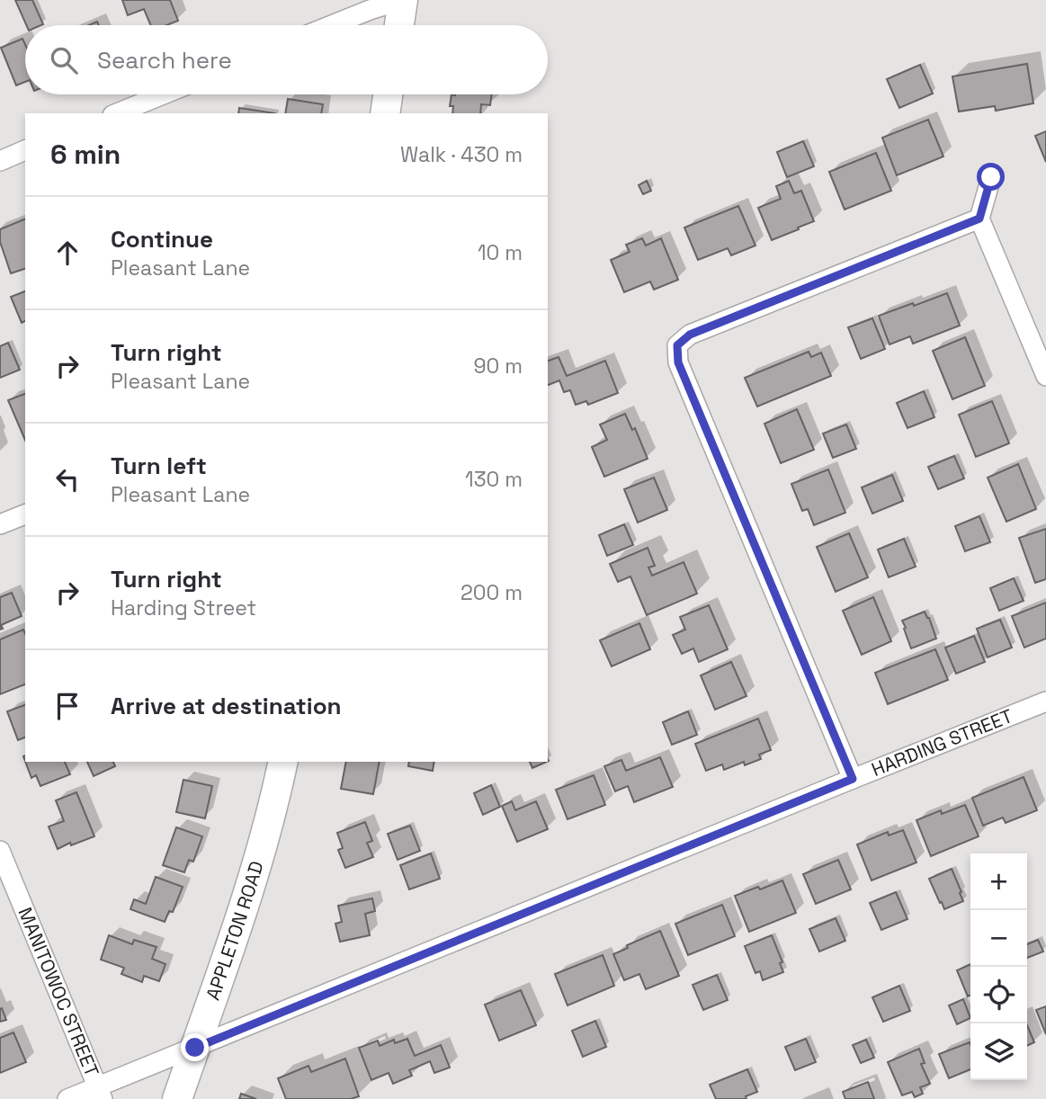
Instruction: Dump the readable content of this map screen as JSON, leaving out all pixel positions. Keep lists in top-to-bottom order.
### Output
{
  "streets": {
    "main road": ["APPLETON ROAD"],
    "street": ["HARDING STREET", "MANITOWOC STREET"]
  },
  "crossings": [
    ["HARDING STREET", "APPLETON ROAD"],
    ["HARDING STREET", "MANITOWOC STREET"]
  ],
  "page": {
    "search": "Search here",
    "heading": ["6 min", "Walk · 430 m"],
    "list": [
      ["Continue", "Pleasant Lane", "10 m"],
      ["Turn right", "Pleasant Lane", "90 m"],
      ["Turn left", "Pleasant Lane", "130 m"],
      ["Turn right", "Harding Street", "200 m"],
      "Arrive at destination"
    ],
    "map_buttons": ["+", "−"]
  }
}
